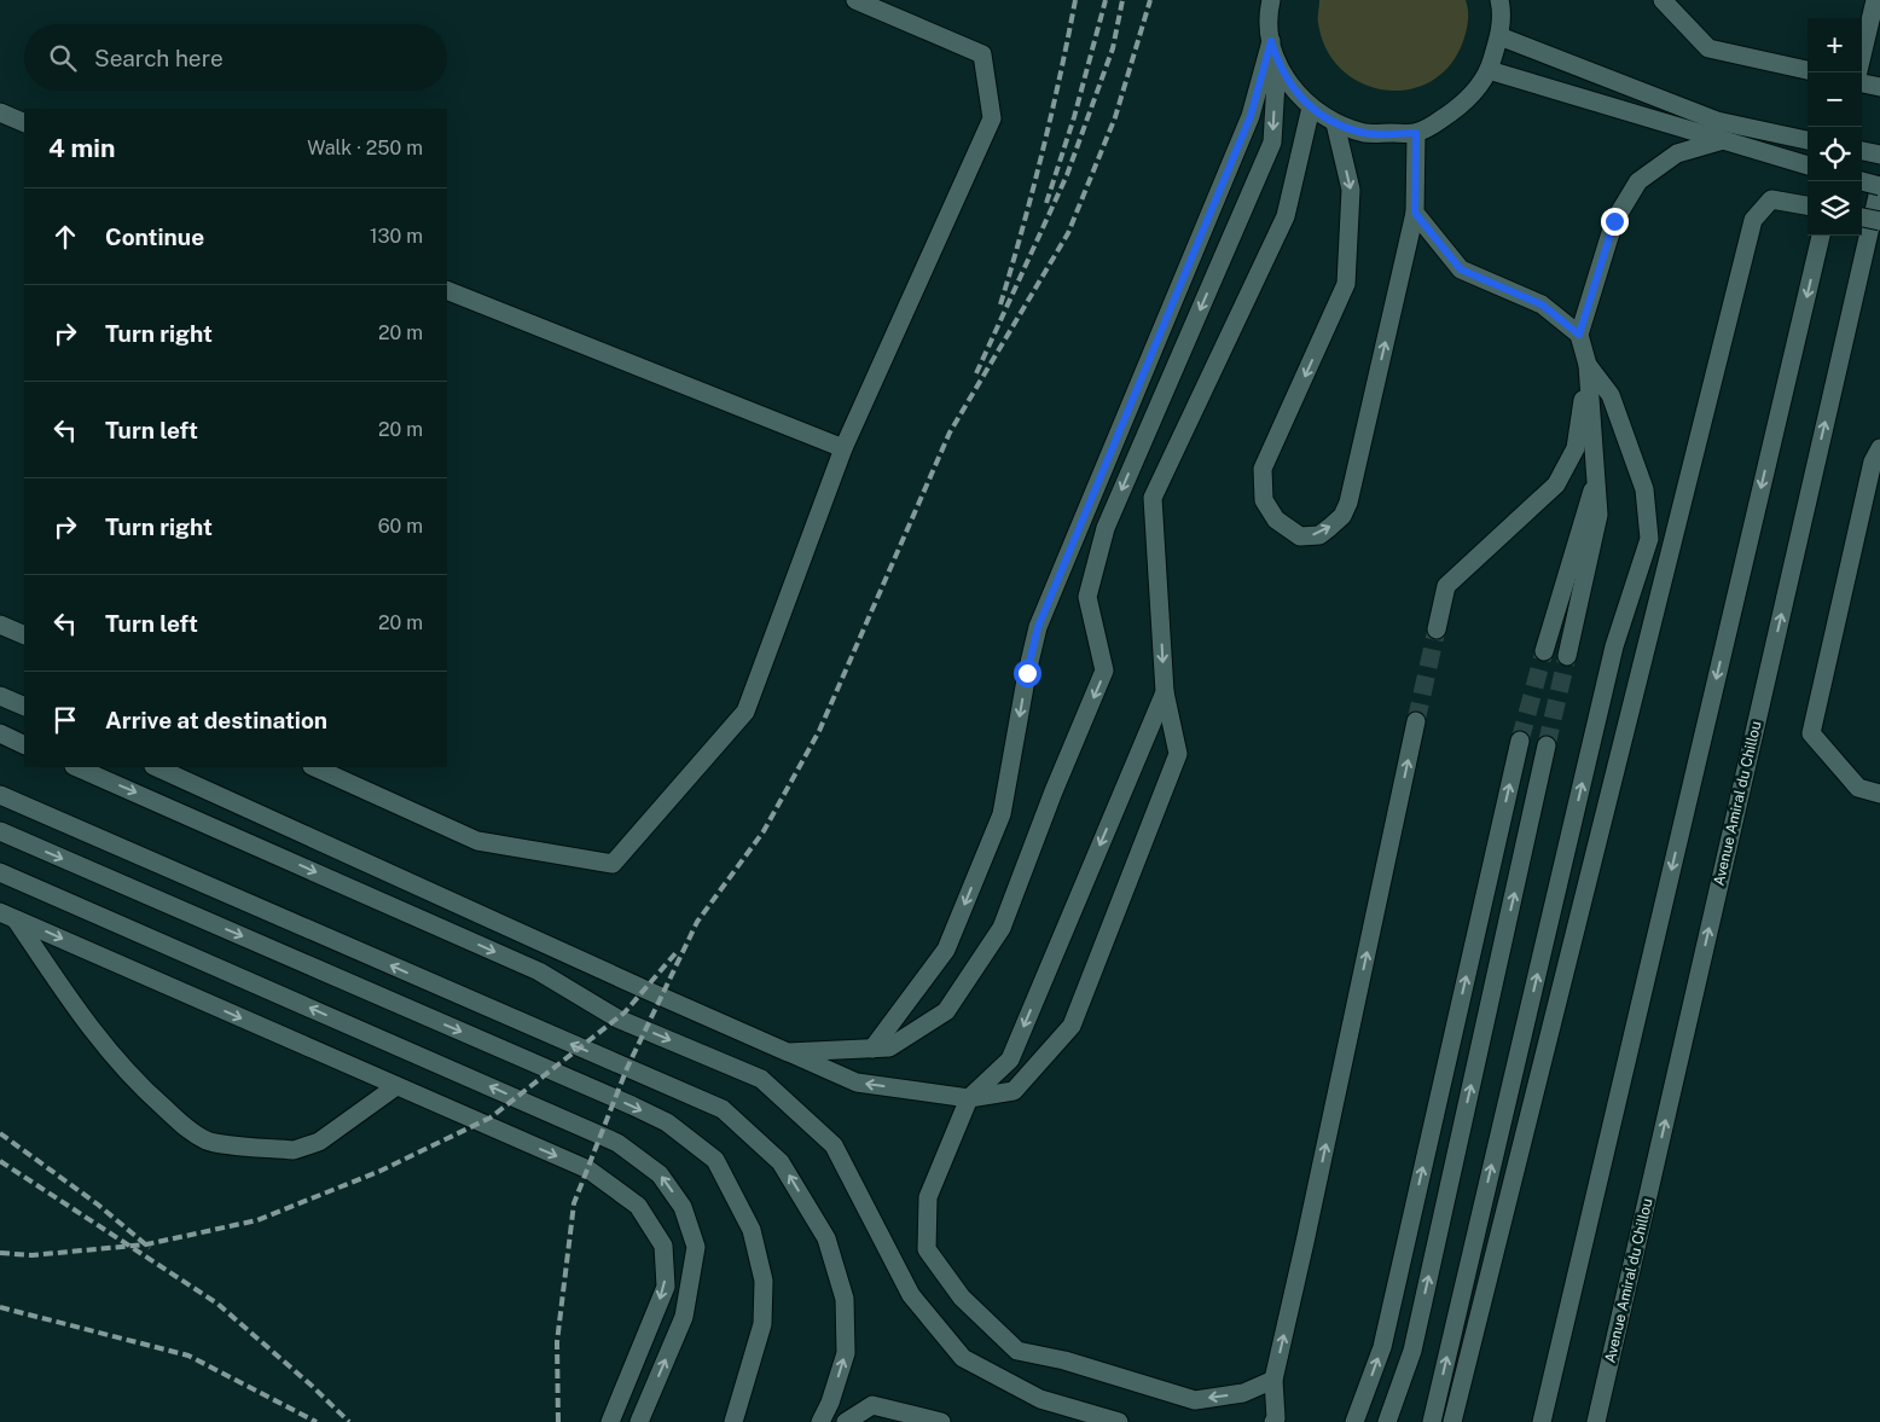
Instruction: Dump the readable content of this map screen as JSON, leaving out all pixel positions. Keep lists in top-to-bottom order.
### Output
{
  "streets": {
    "street": ["Avenue Amiral du Chillou"]
  },
  "page": {
    "map_buttons": ["+", "−"],
    "search": "Search here",
    "heading": ["4 min", "Walk · 250 m"],
    "list": [
      ["Continue", "130 m"],
      ["Turn right", "20 m"],
      ["Turn left", "20 m"],
      ["Turn right", "60 m"],
      ["Turn left", "20 m"],
      "Arrive at destination"
    ]
  }
}
